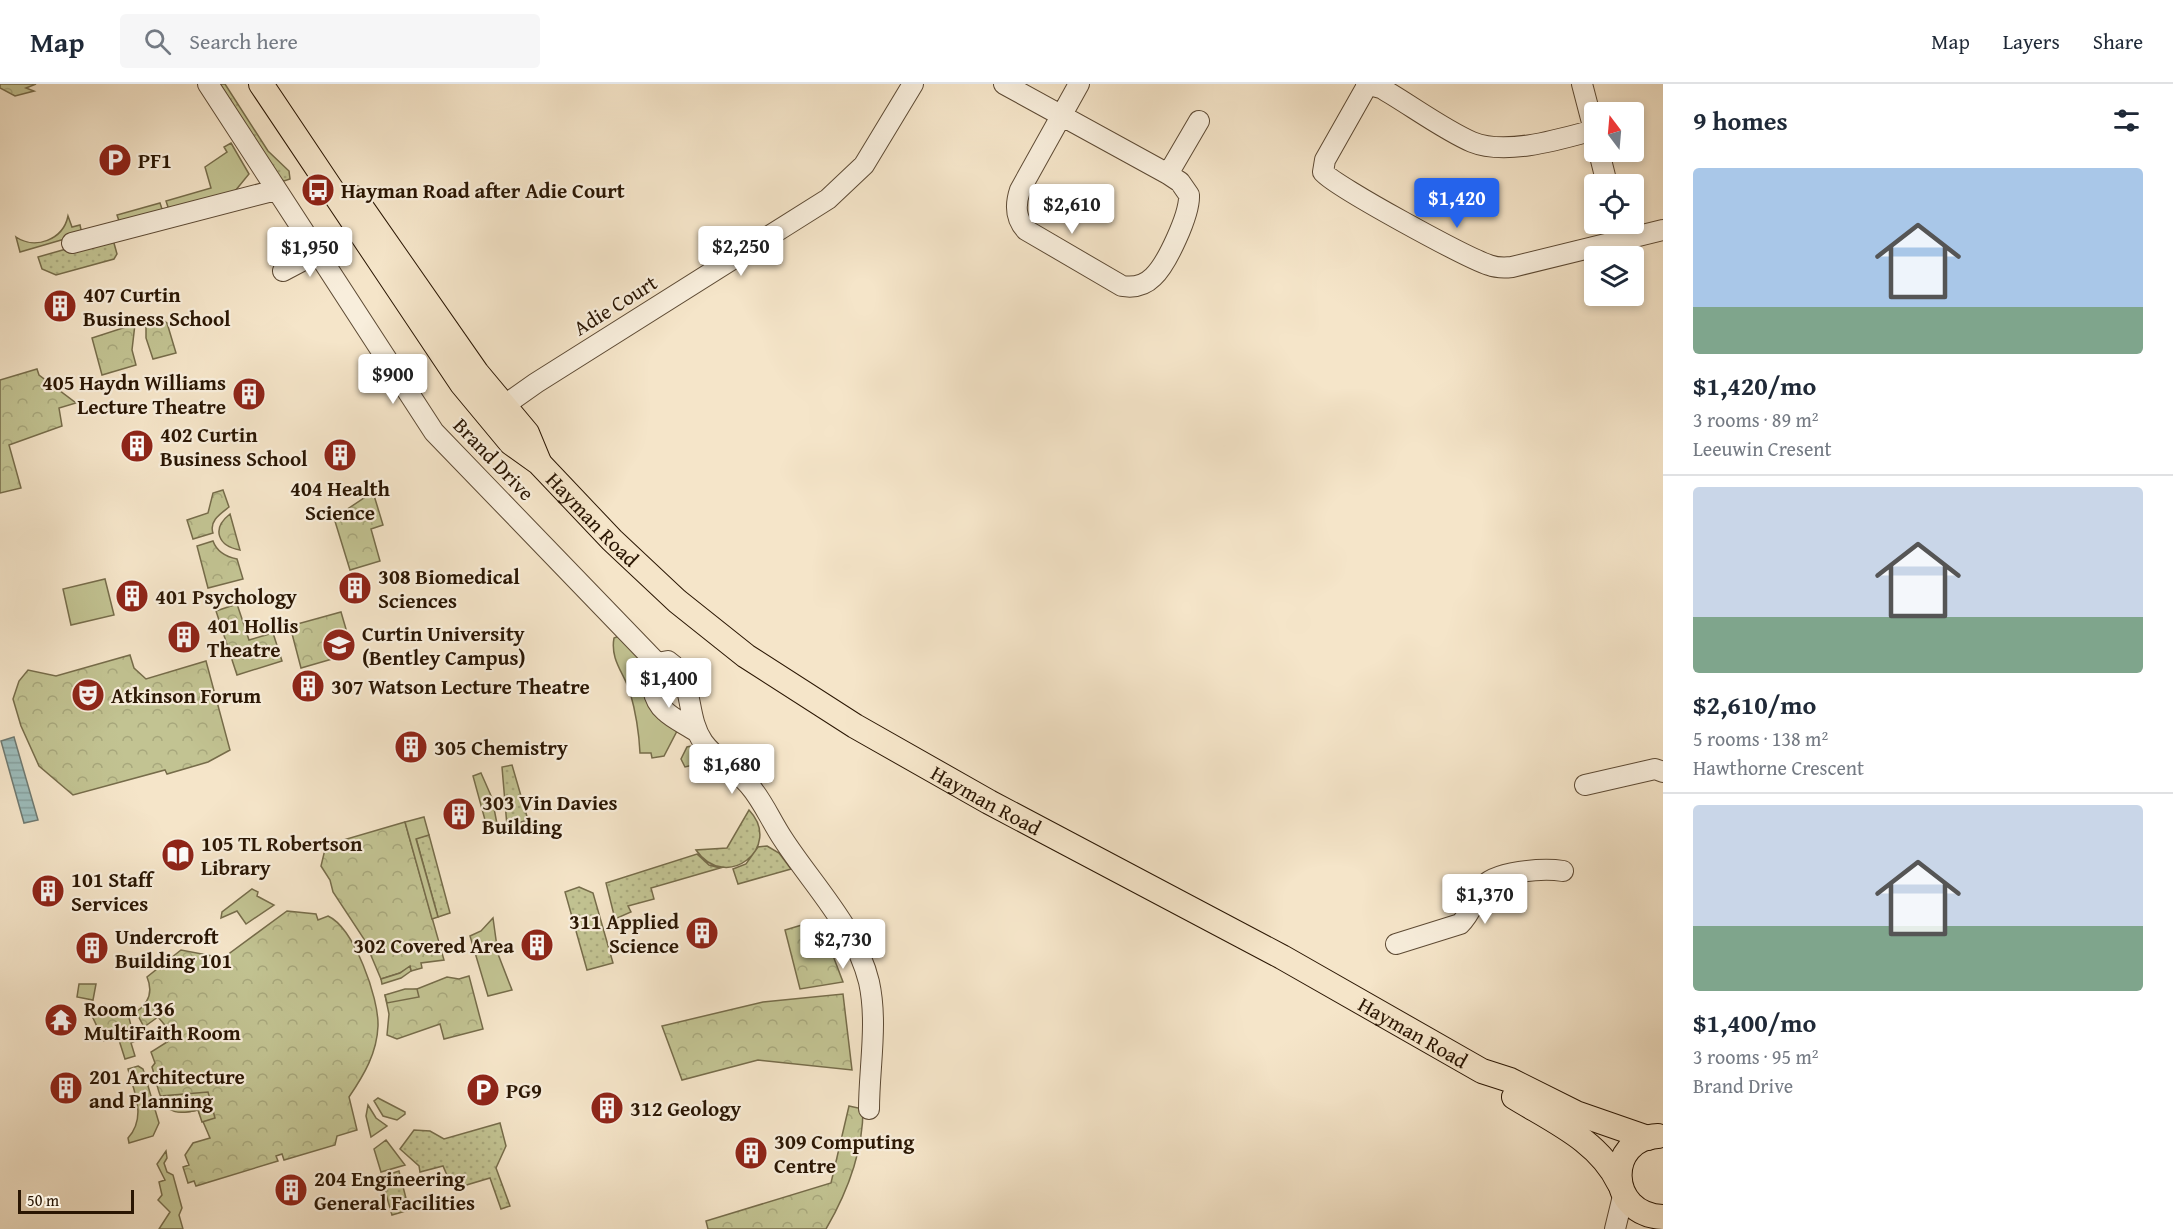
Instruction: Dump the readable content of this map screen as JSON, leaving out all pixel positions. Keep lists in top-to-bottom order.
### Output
{
  "streets": {
    "main road": ["Hayman Road"],
    "street": ["Adie Court", "Brand Drive"]
  },
  "crossings": [
    ["Adie Court", "Hayman Road"]
  ],
  "places": {
    "parking": ["PF1", "PG9"],
    "bus stop": ["Hayman Road after Adie Court"],
    "building": [
      "407 Curtin Business School",
      "405 Haydn Williams Lecture Theatre",
      "402 Curtin Business School",
      "404 Health Science",
      "308 Biomedical Sciences",
      "401 Psychology",
      "401 Hollis Theatre",
      "307 Watson Lecture Theatre",
      "305 Chemistry",
      "303 Vin Davies Building",
      "101 Staff Services",
      "311 Applied Science",
      "302 Covered Area",
      "Undercroft Building 101",
      "201 Architecture and Planning",
      "312 Geology",
      "309 Computing Centre",
      "204 Engineering General Facilities"
    ],
    "school or university": ["Curtin University (Bentley Campus)"],
    "theatre": ["Atkinson Forum"],
    "library": ["105 TL Robertson Library"],
    "temple": ["Room 136 MultiFaith Room"]
  },
  "scale_bar": "50 m",
  "north": "top",
  "page": {
    "header": "Map",
    "search": "Search here",
    "nav": ["Map", "Layers", "Share"],
    "heading": "9 homes",
    "list": [
      {
        "name": "$1,420/mo",
        "note": "3 rooms · 89 m² · Leeuwin Cresent"
      },
      {
        "name": "$2,610/mo",
        "note": "5 rooms · 138 m² · Hawthorne Crescent"
      },
      {
        "name": "$1,400/mo",
        "note": "3 rooms · 95 m² · Brand Drive"
      }
    ],
    "price": [
      "$1,420",
      "$2,610",
      "$2,250",
      "$1,950",
      "$900",
      "$1,400",
      "$1,680",
      "$1,370",
      "$2,730"
    ],
    "scale": "50 m"
  }
}
